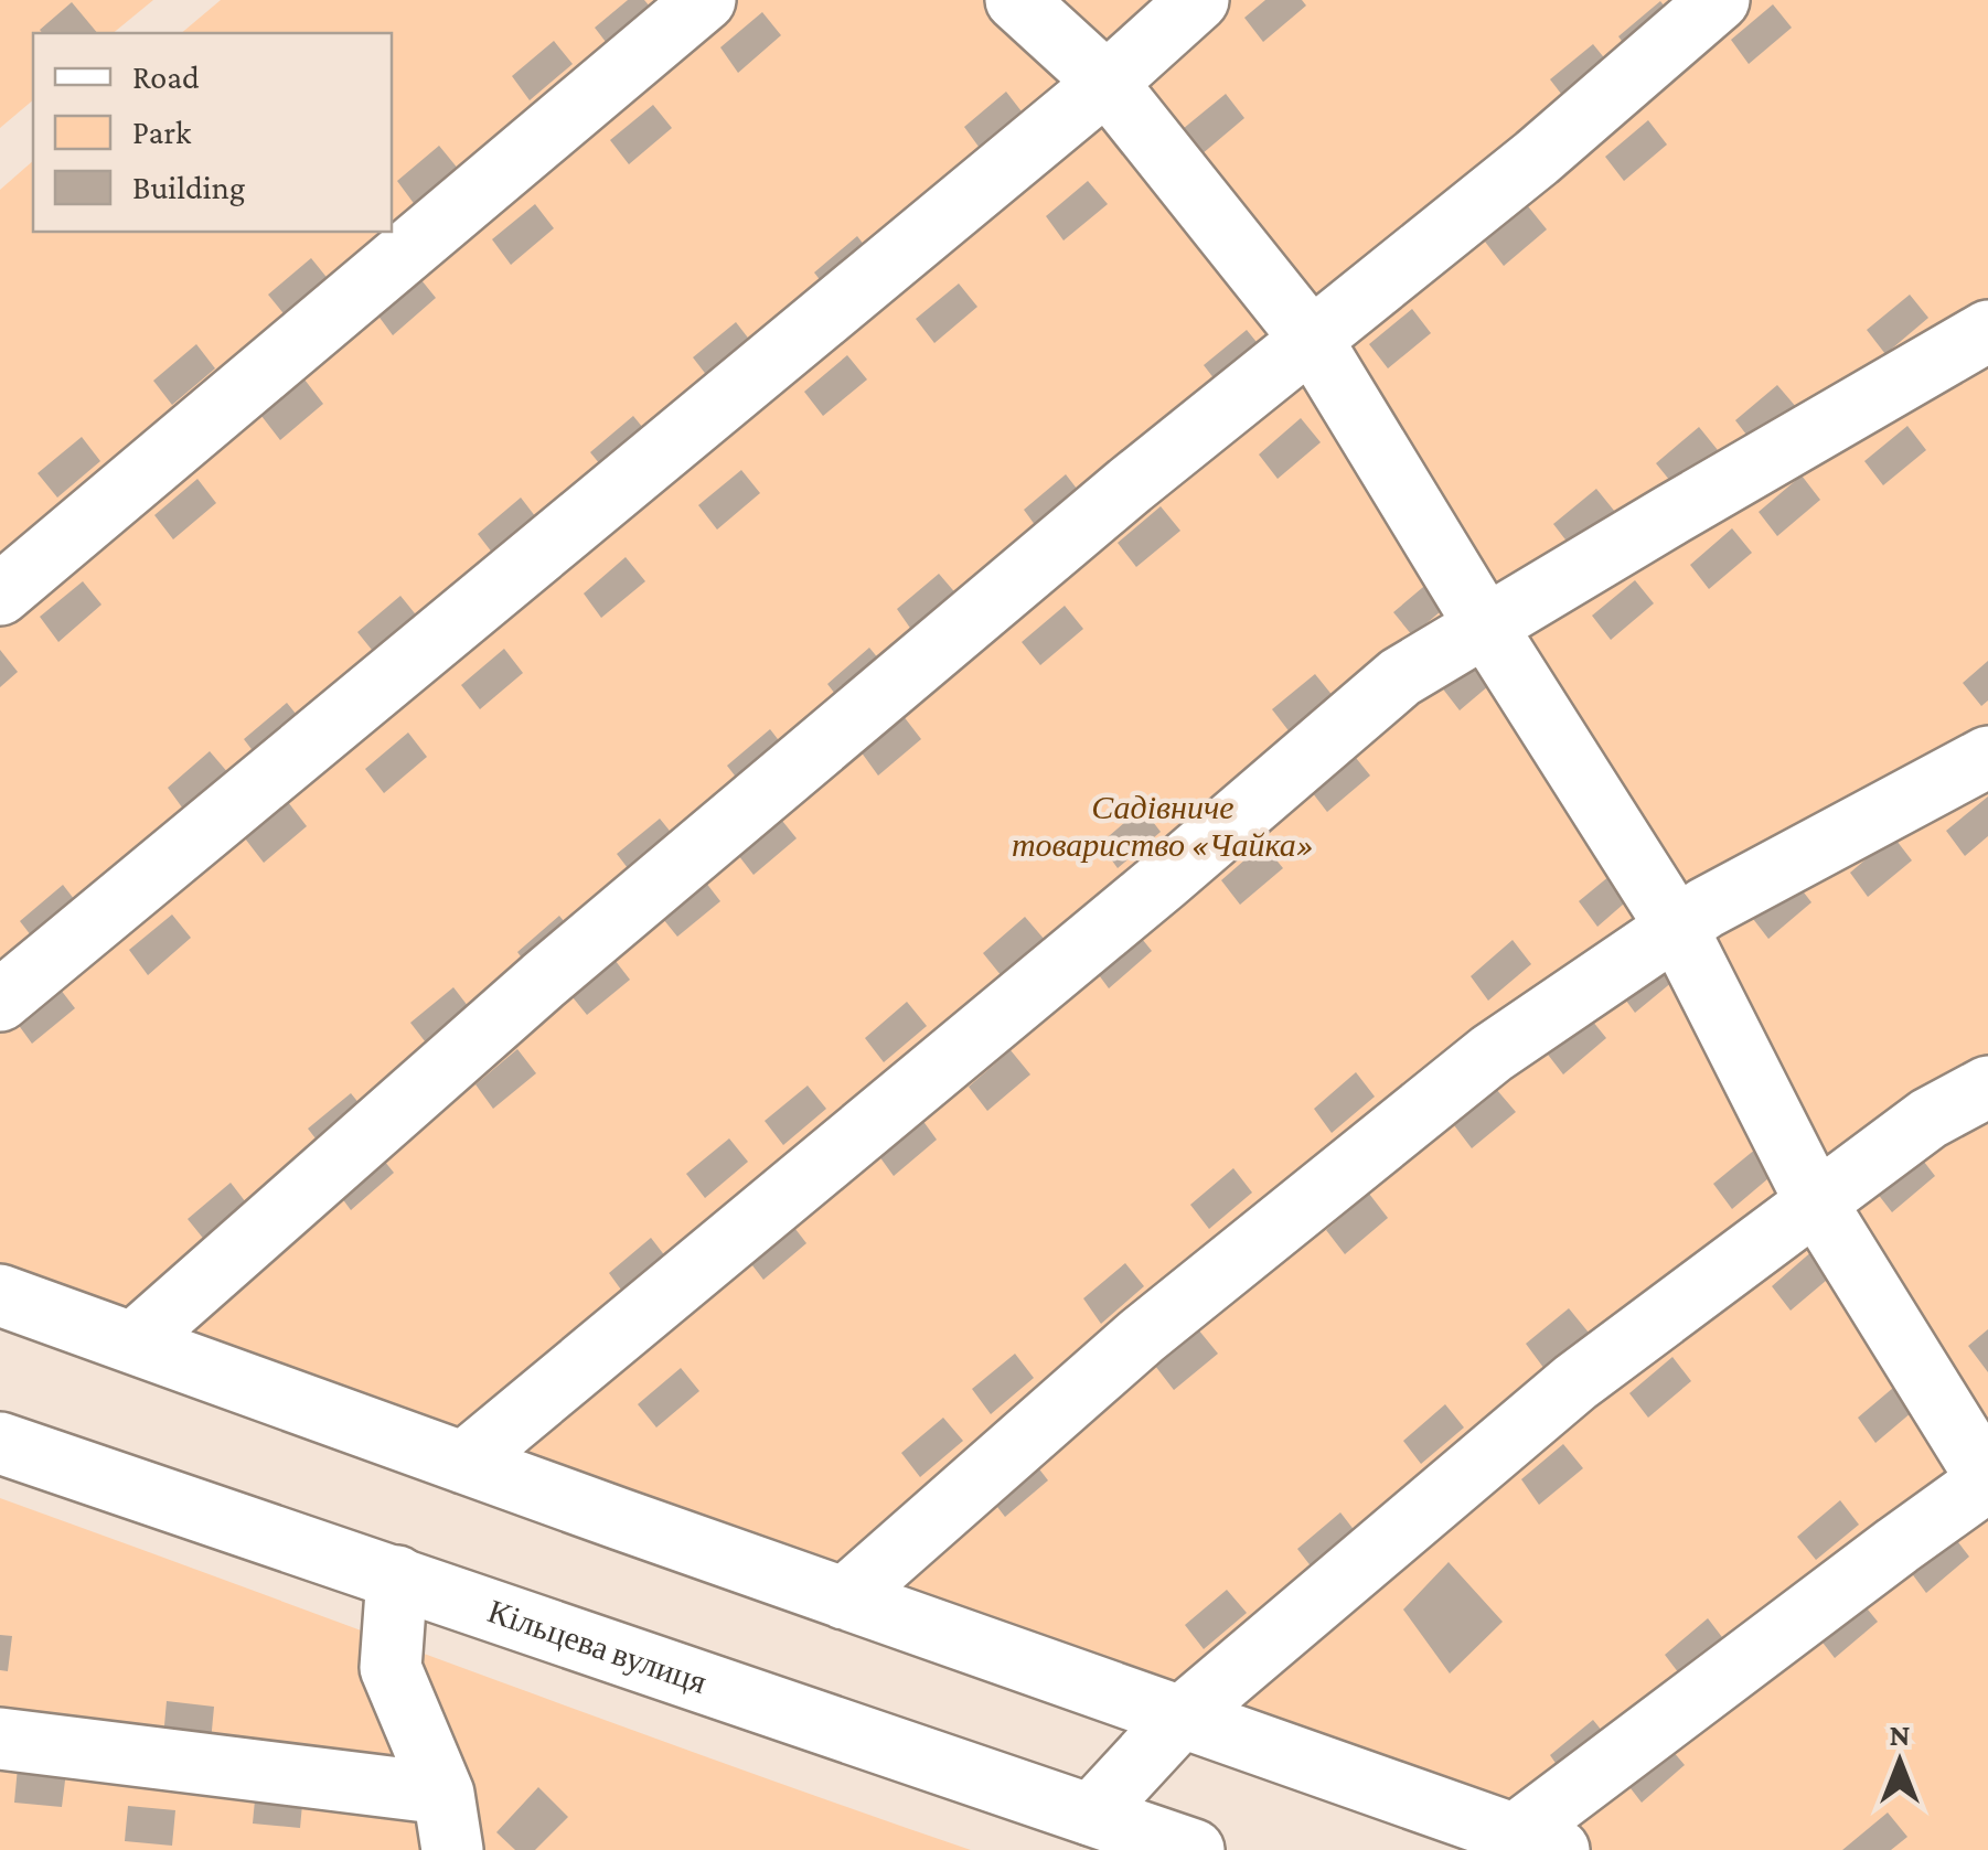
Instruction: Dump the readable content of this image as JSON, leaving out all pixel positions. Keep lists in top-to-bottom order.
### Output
{
  "streets": {
    "main road": ["Кільцева вулиця"]
  },
  "parks": ["Садівниче товариство «Чайка»"],
  "legend": ["Road", "Park", "Building"],
  "north": "top"
}
